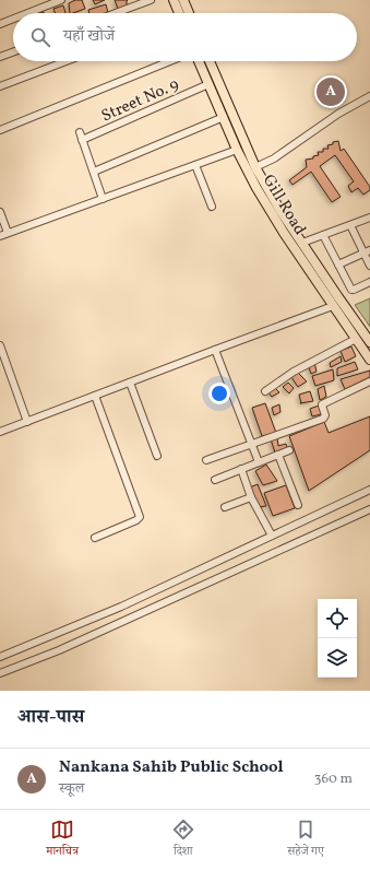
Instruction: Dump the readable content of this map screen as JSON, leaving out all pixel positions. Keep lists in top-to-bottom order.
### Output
{
  "streets": {
    "main road": ["Gill Road"],
    "street": ["Street No. 9"]
  },
  "crossings": [
    ["Street No. 9", "Gill Road"]
  ],
  "page": {
    "search": "यहाँ खोजें",
    "pins": "A",
    "heading": "आस-पास",
    "list": [
      {
        "mark": "A",
        "name": "Nankana Sahib Public School",
        "note": "स्कूल",
        "value": "360 m"
      }
    ],
    "nav": ["मानचित्र", "दिशा", "सहेजे गए"]
  }
}
